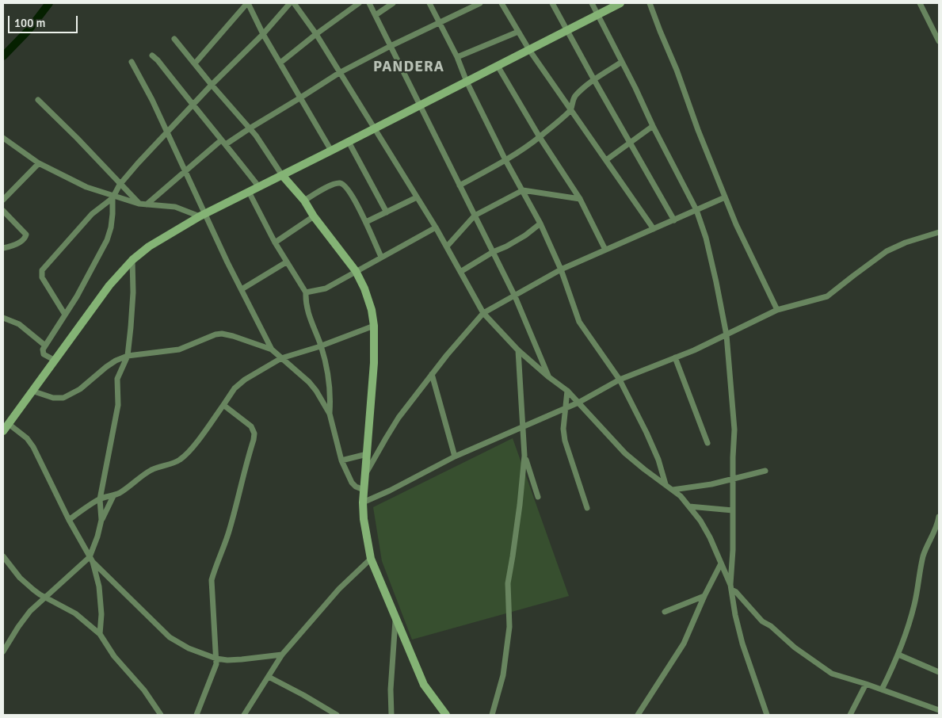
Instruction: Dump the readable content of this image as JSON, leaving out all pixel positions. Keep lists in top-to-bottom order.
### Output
{
  "districts": ["PANDERA"],
  "scale_bar": "100 m"
}
